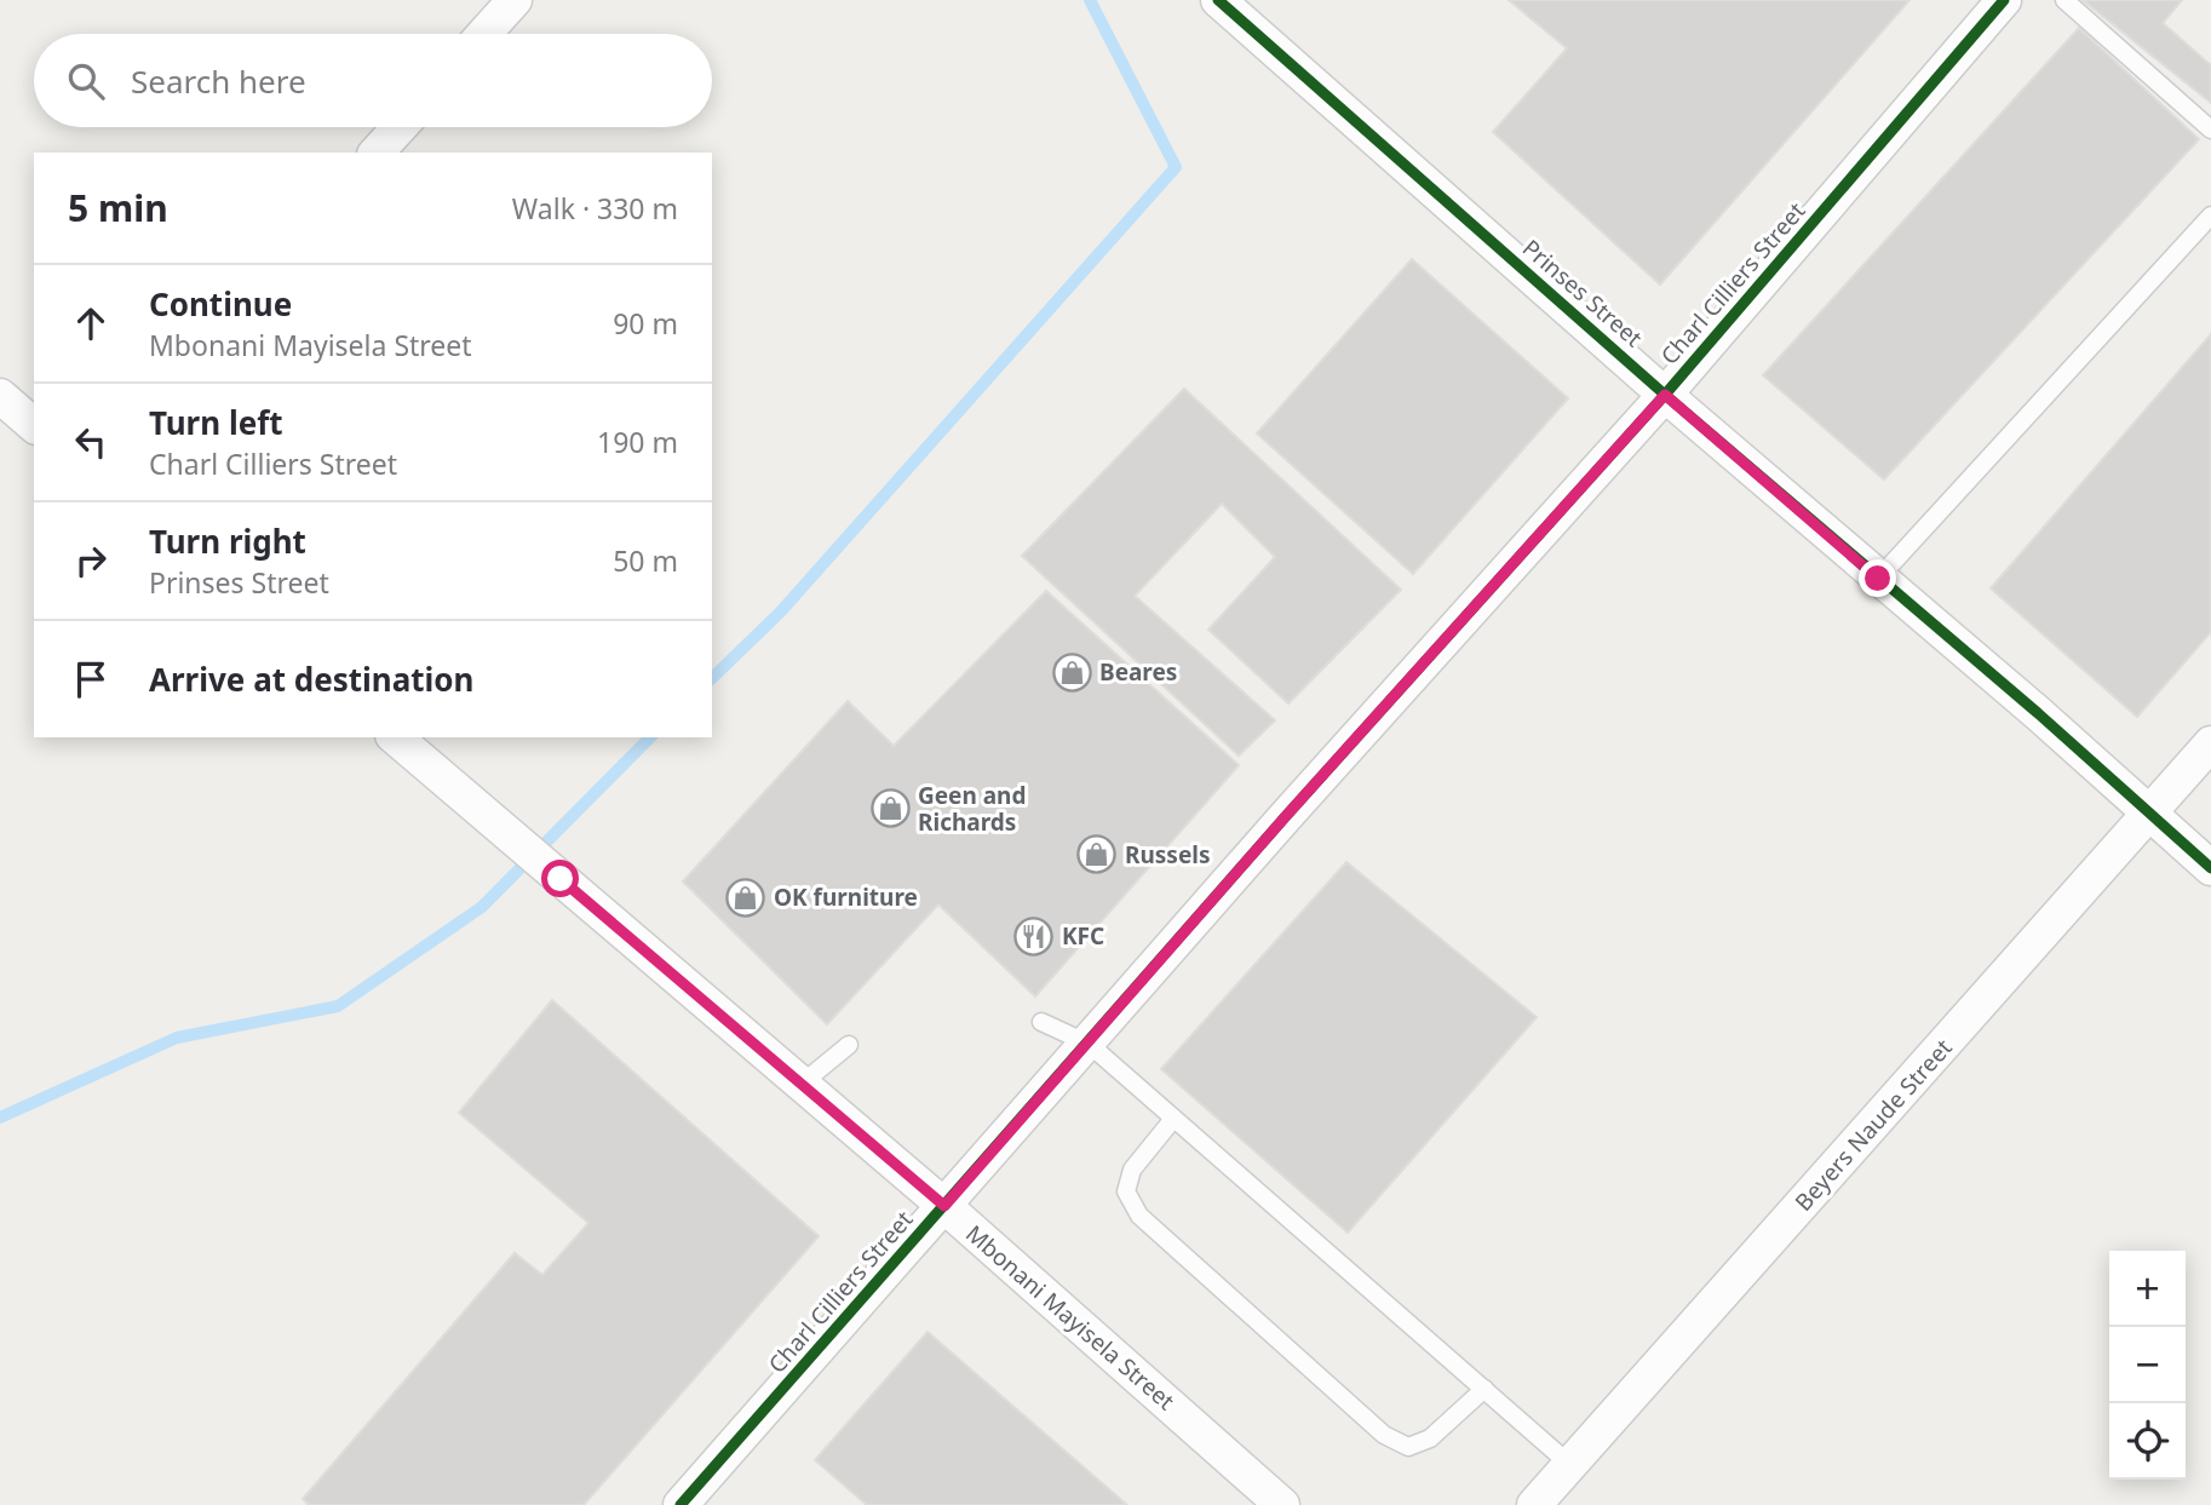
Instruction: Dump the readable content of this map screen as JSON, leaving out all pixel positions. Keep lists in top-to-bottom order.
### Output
{
  "streets": {
    "street": [
      "Charl Cilliers Street",
      "Prinses Street",
      "Beyers Naude Street",
      "Mbonani Mayisela Street"
    ]
  },
  "crossings": [
    ["Charl Cilliers Street", "Prinses Street"],
    ["Charl Cilliers Street", "Mbonani Mayisela Street"],
    ["Prinses Street", "Beyers Naude Street"]
  ],
  "places": {
    "shop": [
      "Beares",
      "Geen and Richards",
      "Russels",
      "OK furniture"
    ],
    "restaurant": ["KFC"]
  },
  "page": {
    "search": "Search here",
    "heading": ["5 min", "Walk · 330 m"],
    "list": [
      ["Continue", "Mbonani Mayisela Street", "90 m"],
      ["Turn left", "Charl Cilliers Street", "190 m"],
      ["Turn right", "Prinses Street", "50 m"],
      "Arrive at destination"
    ],
    "map_buttons": ["+", "−"]
  }
}
